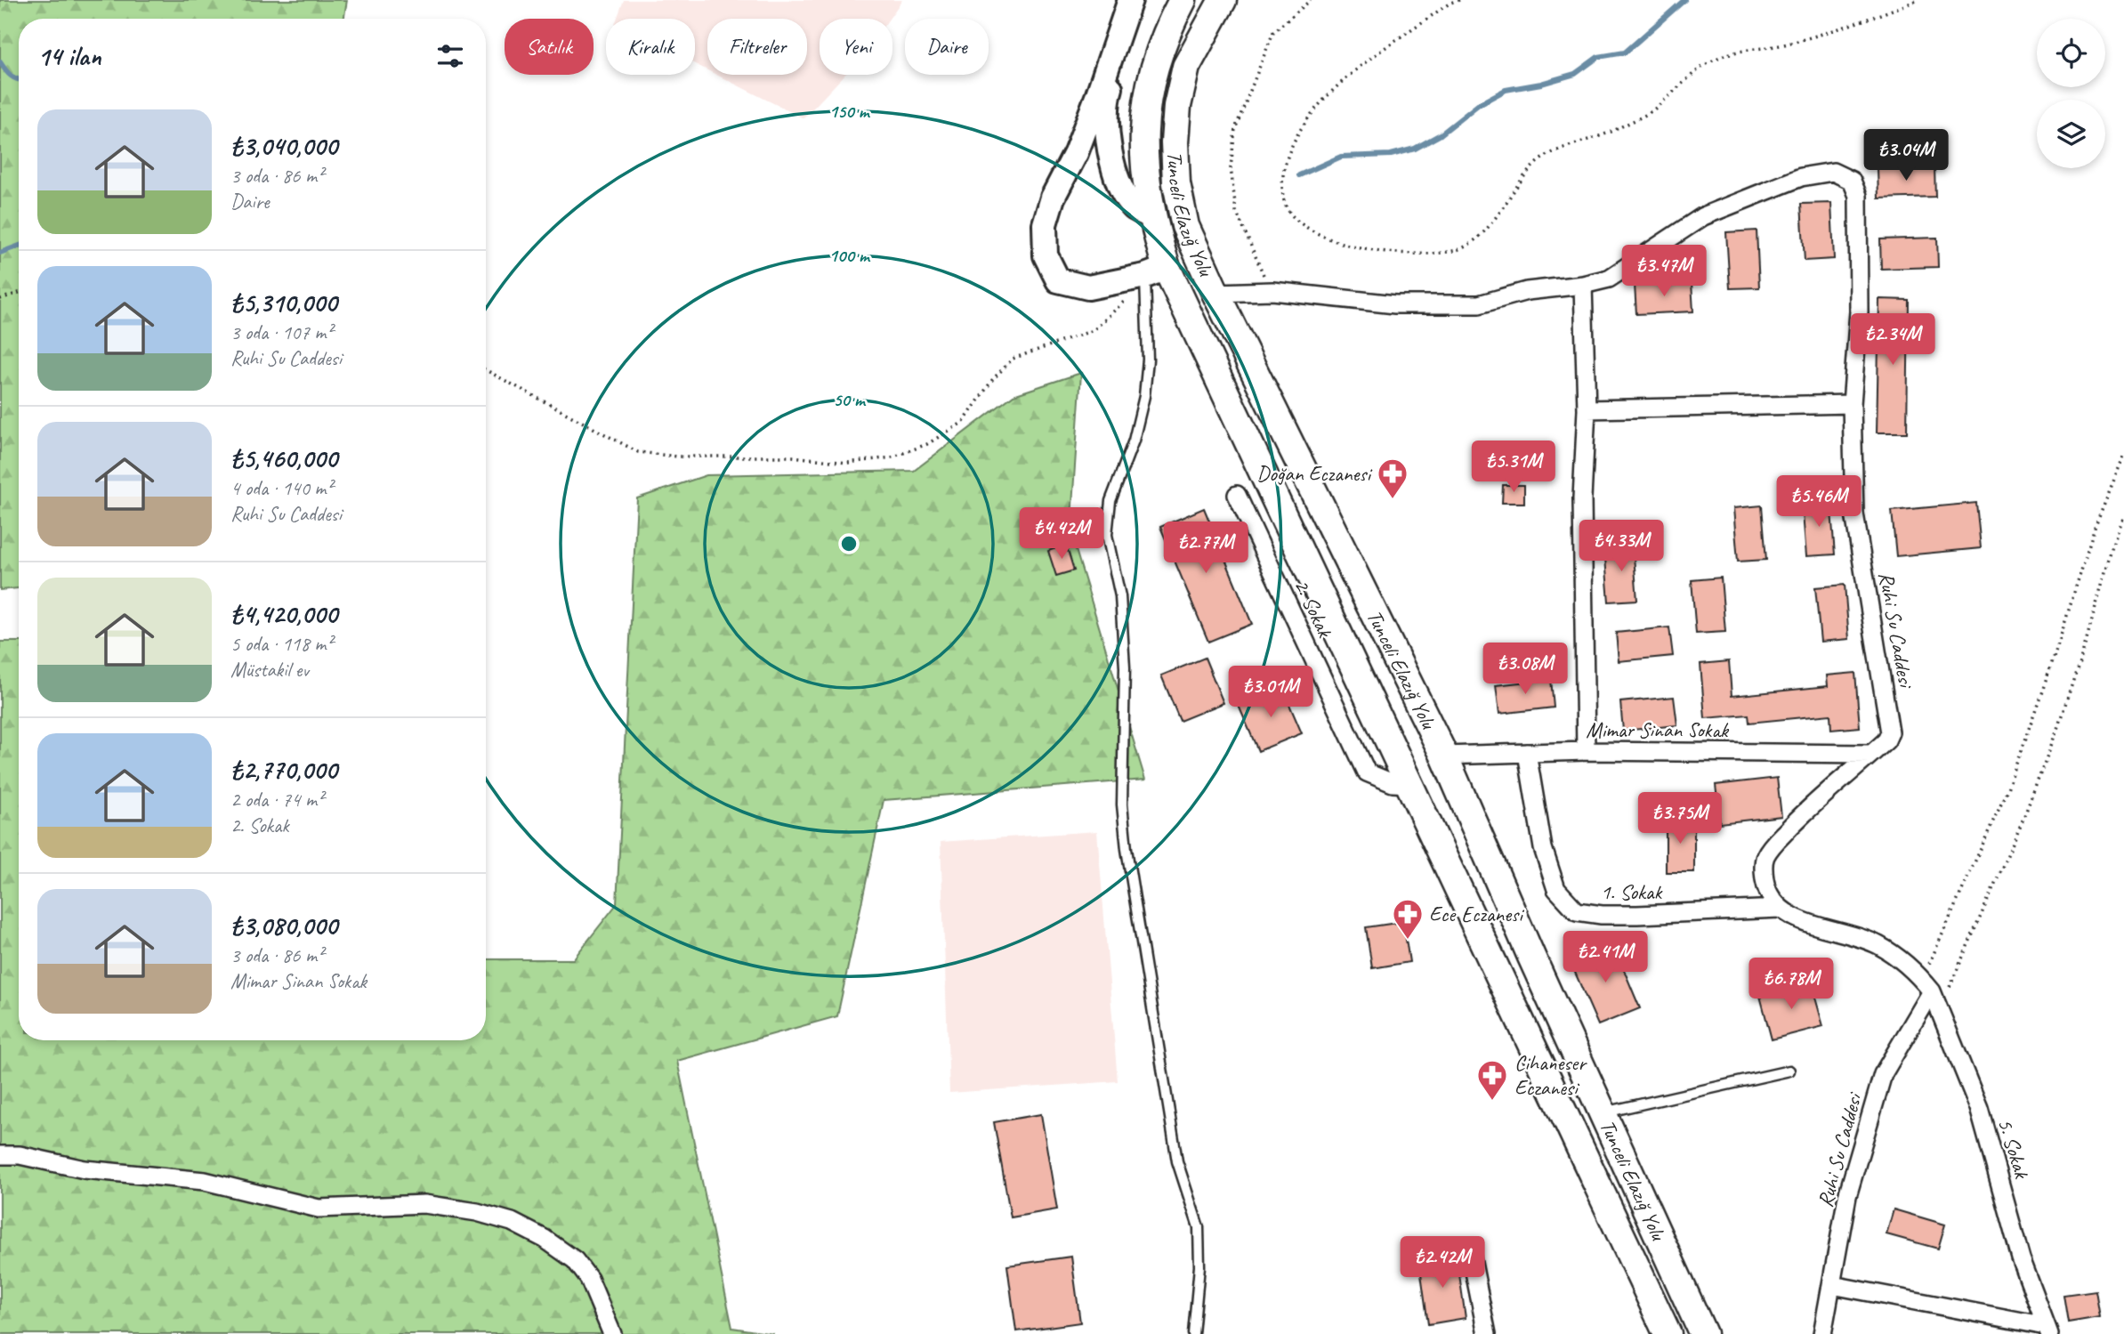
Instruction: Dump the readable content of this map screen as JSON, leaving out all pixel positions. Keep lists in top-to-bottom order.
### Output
{
  "streets": {
    "main road": ["Tunceli Elazığ Yolu"],
    "street": [
      "2. Sokak",
      "Ruhi Su Caddesi",
      "Mimar Sinan Sokak",
      "1. Sokak",
      "5. Sokak"
    ]
  },
  "crossings": [
    ["Tunceli Elazığ Yolu", "2. Sokak"],
    ["Tunceli Elazığ Yolu", "Ruhi Su Caddesi"],
    ["Tunceli Elazığ Yolu", "Mimar Sinan Sokak"],
    ["Ruhi Su Caddesi", "Mimar Sinan Sokak"],
    ["Ruhi Su Caddesi", "1. Sokak"],
    ["Ruhi Su Caddesi", "5. Sokak"],
    ["Mimar Sinan Sokak", "1. Sokak"]
  ],
  "places": {
    "pharmacy": ["Doğan Eczanesi", "Ece Eczanesi", "Cihaneser Eczanesi"]
  },
  "page": {
    "chip": [
      "Satılık",
      "Kiralık",
      "Filtreler",
      "Yeni",
      "Daire"
    ],
    "heading": "14 ilan",
    "list": [
      {
        "name": "₺3,040,000",
        "note": "3 oda · 86 m² · Daire"
      },
      {
        "name": "₺5,310,000",
        "note": "3 oda · 107 m² · Ruhi Su Caddesi"
      },
      {
        "name": "₺5,460,000",
        "note": "4 oda · 140 m² · Ruhi Su Caddesi"
      },
      {
        "name": "₺4,420,000",
        "note": "5 oda · 118 m² · Müstakil ev"
      },
      {
        "name": "₺2,770,000",
        "note": "2 oda · 74 m² · 2. Sokak"
      },
      {
        "name": "₺3,080,000",
        "note": "3 oda · 86 m² · Mimar Sinan Sokak"
      }
    ],
    "price": [
      "₺3.04M",
      "₺3.47M",
      "₺2.34M",
      "₺5.31M",
      "₺5.46M",
      "₺4.42M",
      "₺4.33M",
      "₺2.77M",
      "₺3.08M",
      "₺3.01M",
      "₺3.75M",
      "₺2.41M",
      "₺6.78M",
      "₺2.42M"
    ]
  },
  "rings": ["150 m", "100 m", "50 m"]
}
